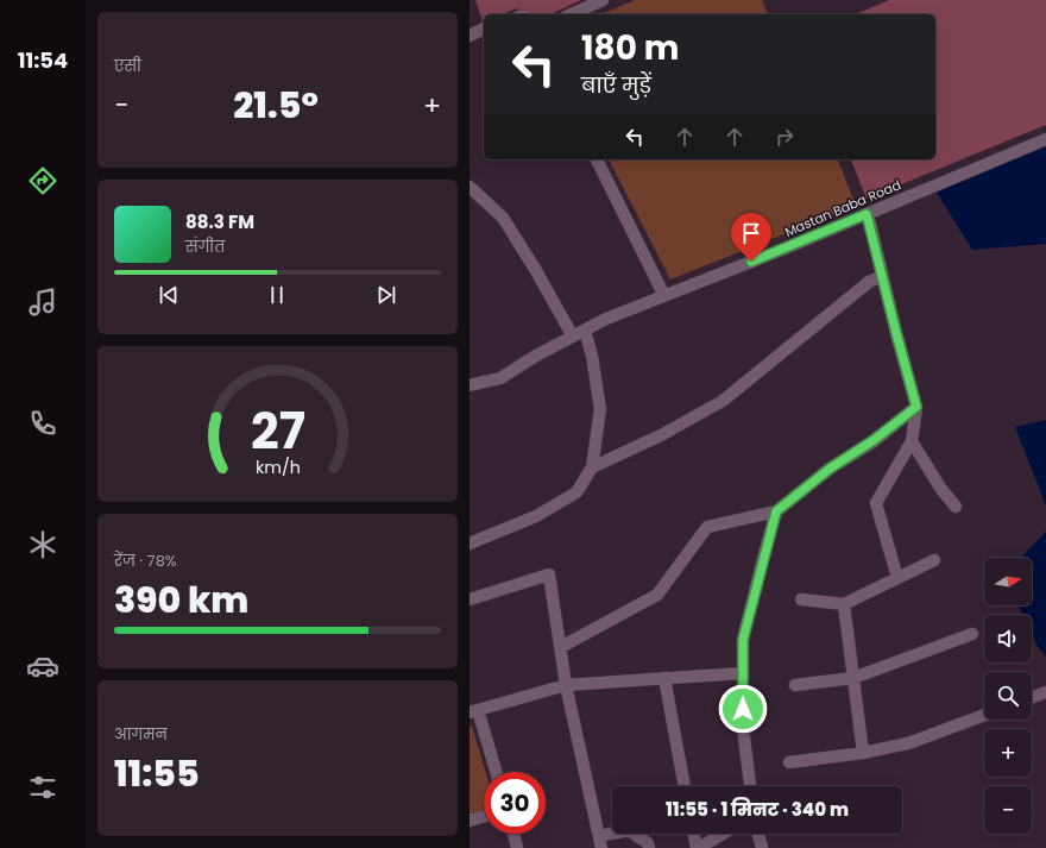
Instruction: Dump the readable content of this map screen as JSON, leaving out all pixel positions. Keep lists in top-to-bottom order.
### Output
{
  "streets": {
    "street": ["Mastan Baba Road"]
  },
  "north": "right",
  "page": {
    "tabs": "11:54",
    "tile": [
      "एसी",
      ["रेंज · 78%", "390 km"],
      ["आगमन", "11:55"]
    ],
    "turn": ["180 m", "बाएँ मुड़ें"],
    "heat": ["−", "21.5°", "+"],
    "song": ["88.3 FM", "संगीत"],
    "map_buttons": ["+", "−"],
    "limit": "30",
    "trip": "11:55 · 1 मिनट · 340 m",
    "gauge": ["27", "km/h"]
  }
}
